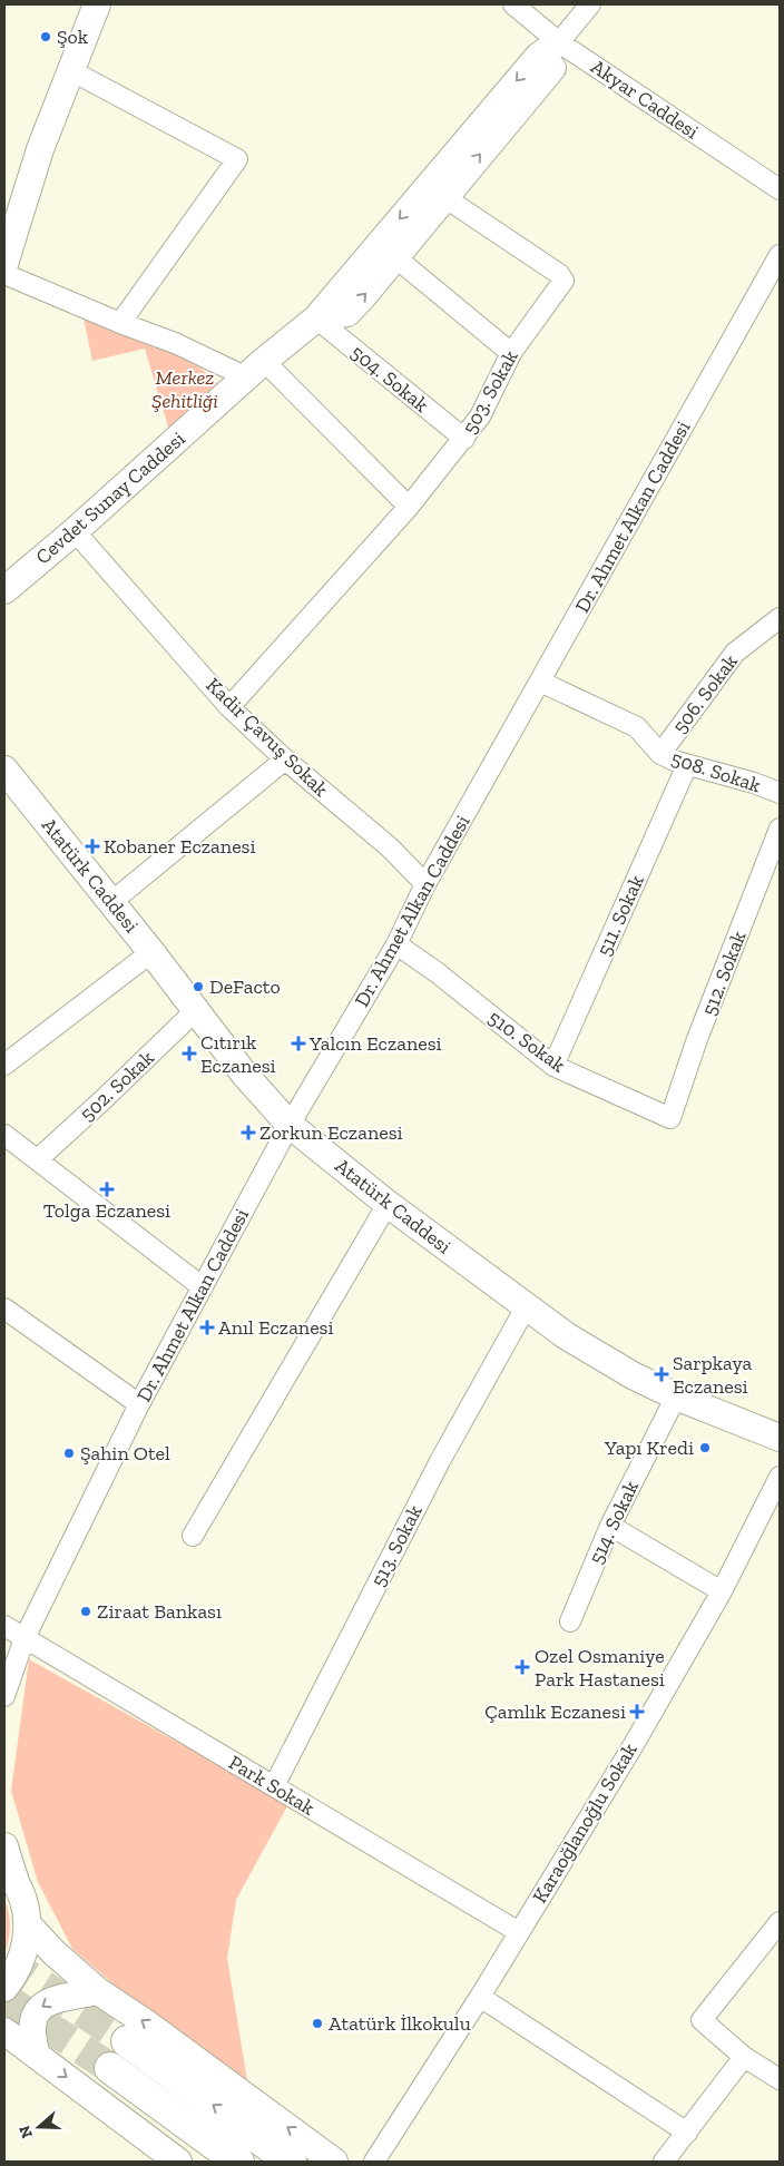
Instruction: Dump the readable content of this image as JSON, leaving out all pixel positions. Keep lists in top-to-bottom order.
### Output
{
  "streets": {
    "main road": ["Cevdet Sunay Caddesi", "Atatürk Caddesi"],
    "street": [
      "Akyar Caddesi",
      "504. Sokak",
      "503. Sokak",
      "Dr. Ahmet Alkan Caddesi",
      "506. Sokak",
      "Kadir Çavuş Sokak",
      "508. Sokak",
      "511. Sokak",
      "512. Sokak",
      "510. Sokak",
      "502. Sokak",
      "514. Sokak",
      "513. Sokak",
      "Park Sokak",
      "Karaoğlanoğlu Sokak"
    ]
  },
  "crossings": [
    ["Akyar Caddesi", "Cevdet Sunay Caddesi"],
    ["504. Sokak", "503. Sokak"],
    ["504. Sokak", "Cevdet Sunay Caddesi"],
    ["503. Sokak", "Kadir Çavuş Sokak"],
    ["Cevdet Sunay Caddesi", "Kadir Çavuş Sokak"],
    ["Dr. Ahmet Alkan Caddesi", "Kadir Çavuş Sokak"],
    ["Dr. Ahmet Alkan Caddesi", "508. Sokak"],
    ["Dr. Ahmet Alkan Caddesi", "Atatürk Caddesi"],
    ["Dr. Ahmet Alkan Caddesi", "510. Sokak"],
    ["Dr. Ahmet Alkan Caddesi", "Park Sokak"],
    ["506. Sokak", "508. Sokak"],
    ["508. Sokak", "511. Sokak"],
    ["Atatürk Caddesi", "502. Sokak"],
    ["Atatürk Caddesi", "514. Sokak"],
    ["Atatürk Caddesi", "513. Sokak"],
    ["511. Sokak", "510. Sokak"],
    ["512. Sokak", "510. Sokak"],
    ["513. Sokak", "Park Sokak"],
    ["Park Sokak", "Karaoğlanoğlu Sokak"]
  ],
  "parks": ["Merkez Şehitliği"],
  "places": {
    "other": [
      "Şok",
      "DeFacto",
      "Yapı Kredi",
      "Şahin Otel",
      "Ziraat Bankası",
      "Atatürk İlkokulu"
    ],
    "health": [
      "Kobaner Eczanesi",
      "Yalcın Eczanesi",
      "Cıtırık Eczanesi",
      "Zorkun Eczanesi",
      "Tolga Eczanesi",
      "Anıl Eczanesi",
      "Sarpkaya Eczanesi",
      "Ozel Osmaniye Park Hastanesi",
      "Çamlık Eczanesi"
    ]
  },
  "north": "left"
}
